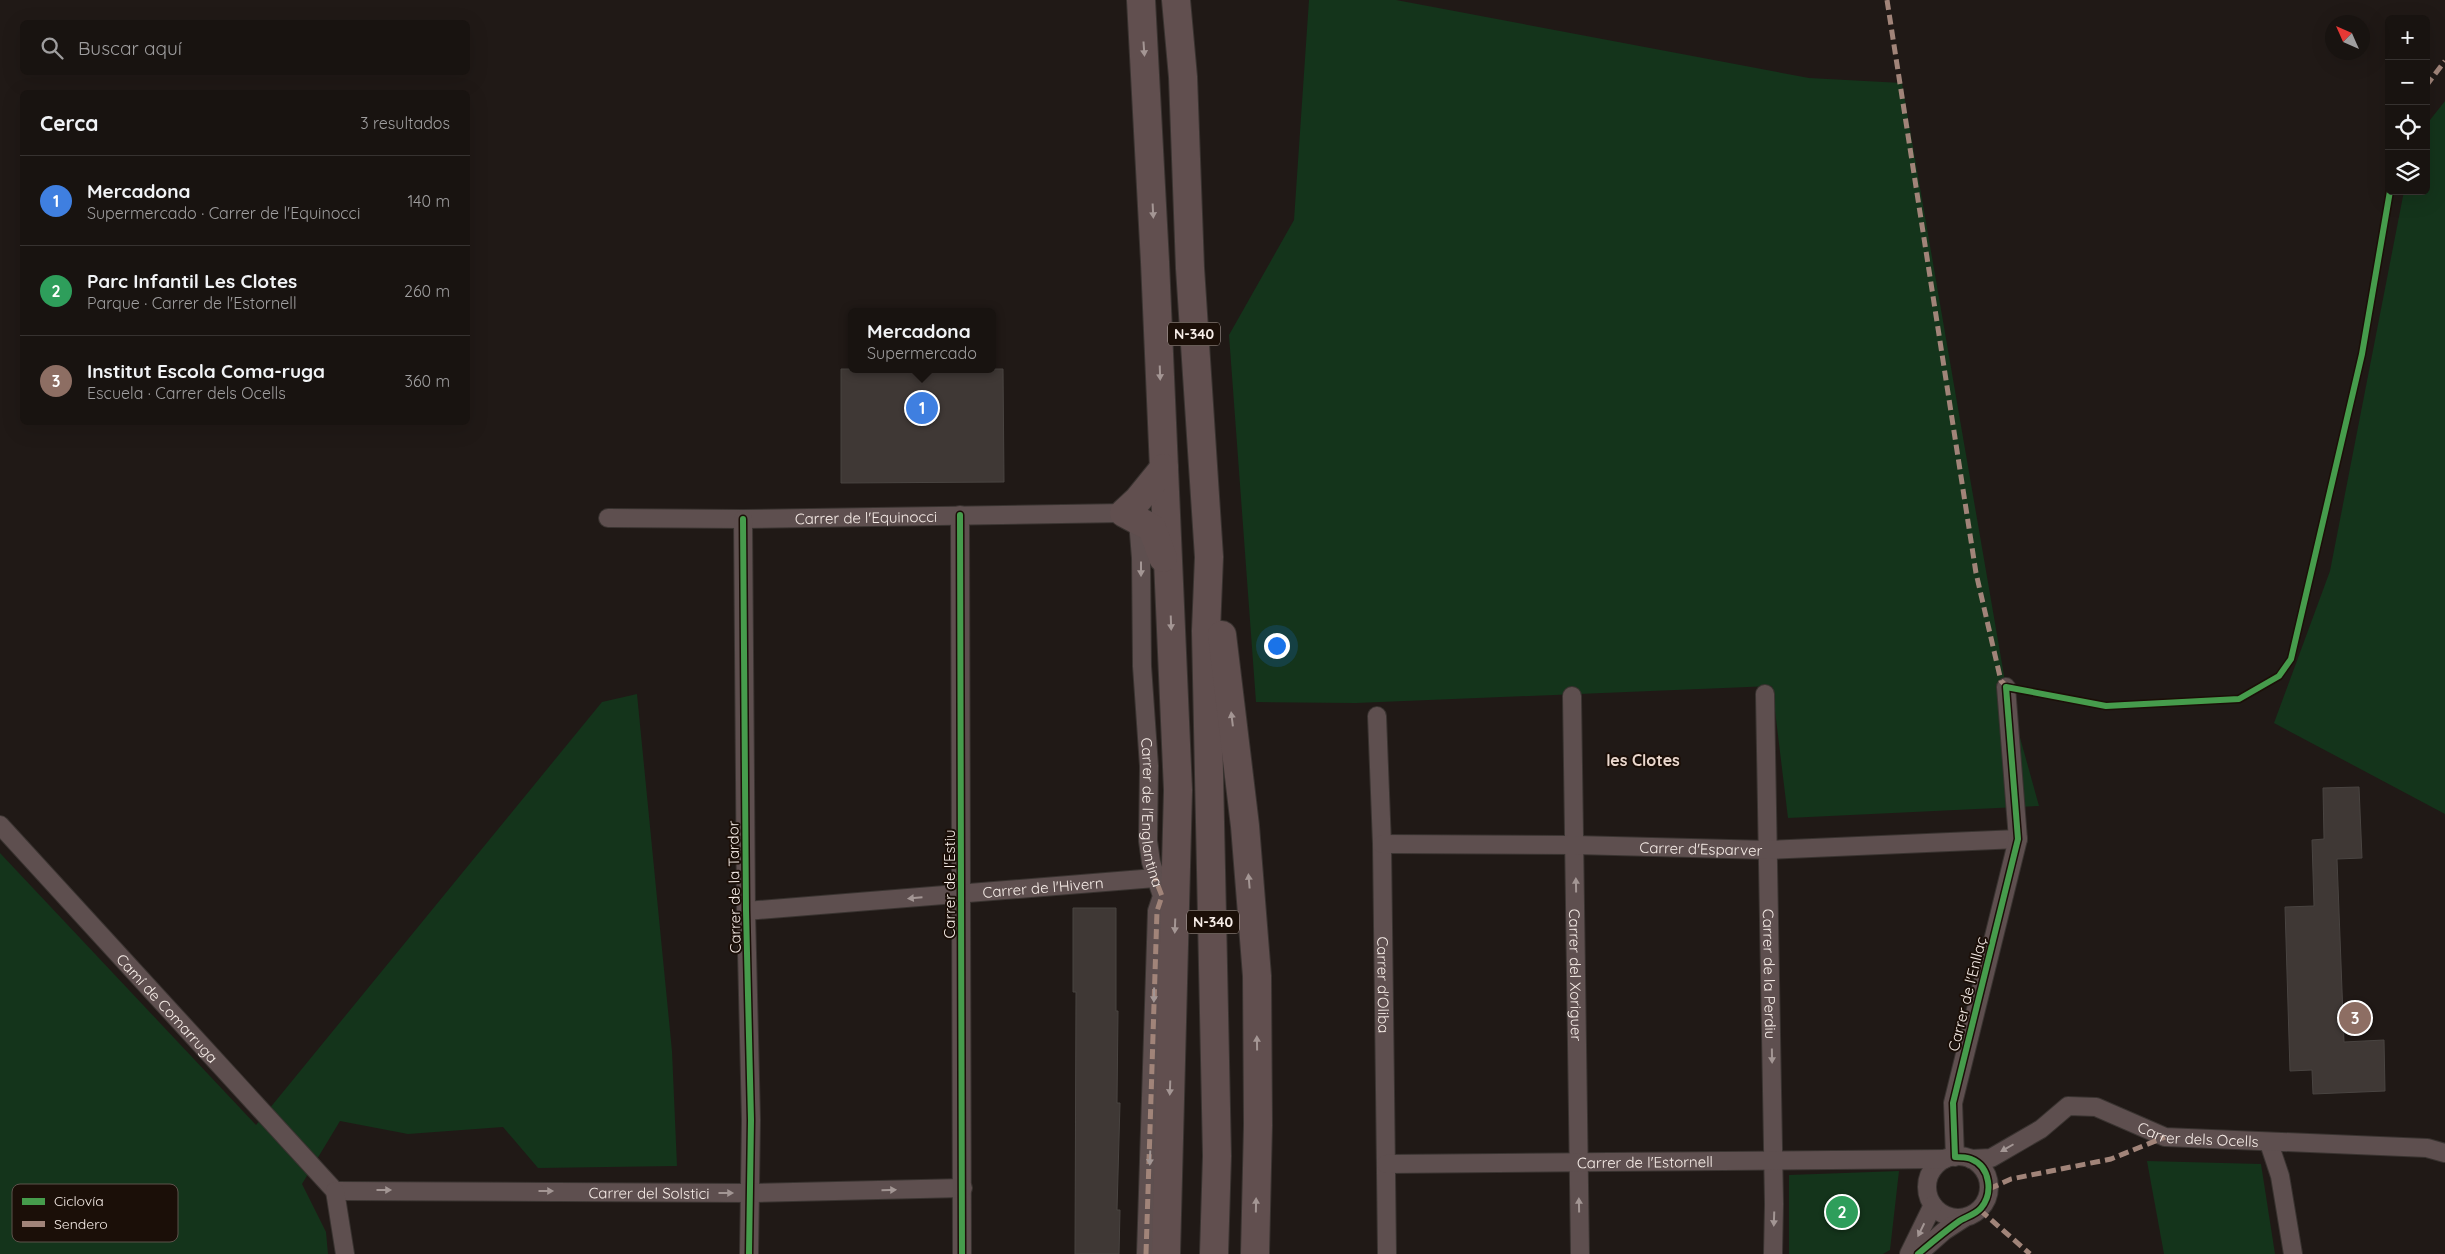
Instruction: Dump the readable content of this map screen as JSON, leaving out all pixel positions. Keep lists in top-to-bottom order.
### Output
{
  "streets": {
    "main road": ["N-340"],
    "street": [
      "Carrer de l'Equinocci",
      "Carrer de l'Englantina",
      "Carrer d'Esparver",
      "Carrer de l'Estiu",
      "Carrer de la Tardor",
      "Carrer de l'Hivern",
      "Carrer de la Perdiu",
      "Carrer del Xoriguer",
      "Carrer d'Oliba",
      "Carrer de l'Enllaç",
      "Camí de Comarruga",
      "Carrer dels Ocells",
      "Carrer de l'Estornell",
      "Carrer del Solstici"
    ]
  },
  "crossings": [
    ["Carrer de l'Equinocci", "Carrer de l'Englantina"],
    ["Carrer de l'Equinocci", "Carrer de l'Estiu"],
    ["Carrer de l'Equinocci", "Carrer de la Tardor"],
    ["Carrer de l'Englantina", "Carrer de l'Hivern"],
    ["Carrer d'Esparver", "Carrer de la Perdiu"],
    ["Carrer d'Esparver", "Carrer del Xoriguer"],
    ["Carrer d'Esparver", "Carrer d'Oliba"],
    ["Carrer d'Esparver", "Carrer de l'Enllaç"],
    ["Carrer de l'Estiu", "Carrer de l'Hivern"],
    ["Carrer de l'Estiu", "Carrer del Solstici"],
    ["Carrer de la Tardor", "Carrer de l'Hivern"],
    ["Carrer de la Tardor", "Carrer del Solstici"],
    ["Carrer de la Perdiu", "Carrer de l'Estornell"],
    ["Carrer del Xoriguer", "Carrer de l'Estornell"],
    ["Carrer d'Oliba", "Carrer de l'Estornell"],
    ["Carrer de l'Enllaç", "Carrer dels Ocells"],
    ["Carrer de l'Enllaç", "Carrer de l'Estornell"],
    ["Camí de Comarruga", "Carrer del Solstici"],
    ["Carrer dels Ocells", "Carrer de l'Estornell"]
  ],
  "one_way": [
    "Carrer de l'Englantina",
    "Carrer de l'Hivern",
    "Carrer de la Perdiu",
    "Carrer del Xoriguer",
    "Carrer dels Ocells",
    "Carrer del Solstici"
  ],
  "districts": ["les Clotes"],
  "legend": ["Ciclovía", "Sendero"],
  "north": "top left",
  "page": {
    "map_buttons": ["+", "−"],
    "search": "Buscar aquí",
    "heading": ["Cerca", "3 resultados"],
    "list": [
      {
        "mark": "1",
        "name": "Mercadona",
        "note": "Supermercado · Carrer de l'Equinocci",
        "value": "140 m"
      },
      {
        "mark": "2",
        "name": "Parc Infantil Les Clotes",
        "note": "Parque · Carrer de l'Estornell",
        "value": "260 m"
      },
      {
        "mark": "3",
        "name": "Institut Escola Coma-ruga",
        "note": "Escuela · Carrer dels Ocells",
        "value": "360 m"
      }
    ],
    "popup": ["Mercadona", "Supermercado"],
    "pins": ["1", "3", "2"]
  }
}
